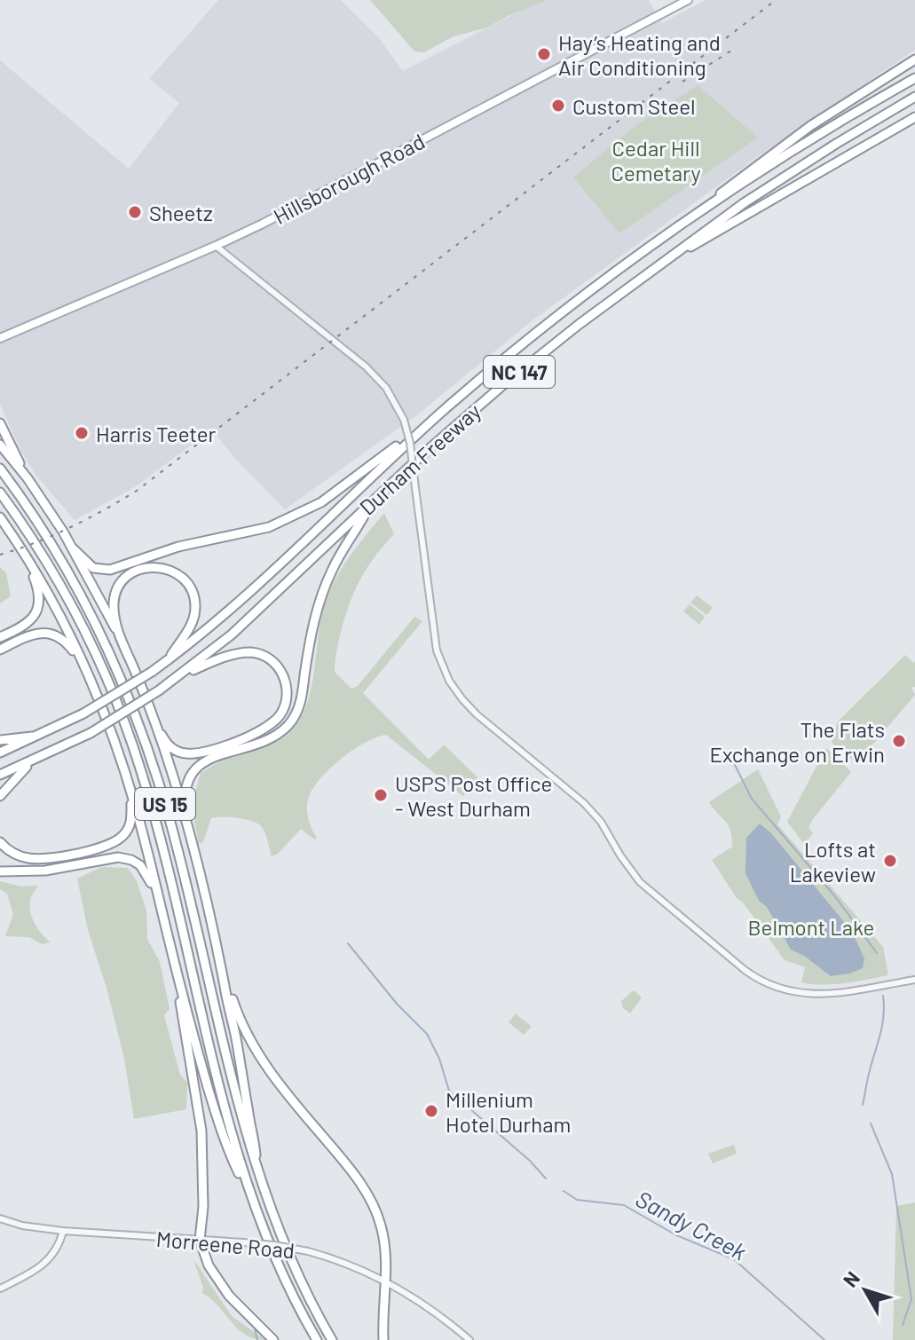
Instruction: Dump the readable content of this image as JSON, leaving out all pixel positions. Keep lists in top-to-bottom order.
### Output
{
  "streets": {
    "highway": ["NC 147", "Durham Freeway", "US 15"],
    "main road": ["Hillsborough Road"],
    "street": ["Morreene Road"]
  },
  "water": ["Sandy Creek"],
  "parks": ["Cedar Hill Cemetary", "Belmont Lake"],
  "places": [
    "Hay’s Heating and Air Conditioning",
    "Custom Steel",
    "Sheetz",
    "Harris Teeter",
    "The Flats Exchange on Erwin",
    "USPS Post Office - West Durham",
    "Lofts at Lakeview",
    "Millenium Hotel Durham"
  ],
  "north": "top left"
}
